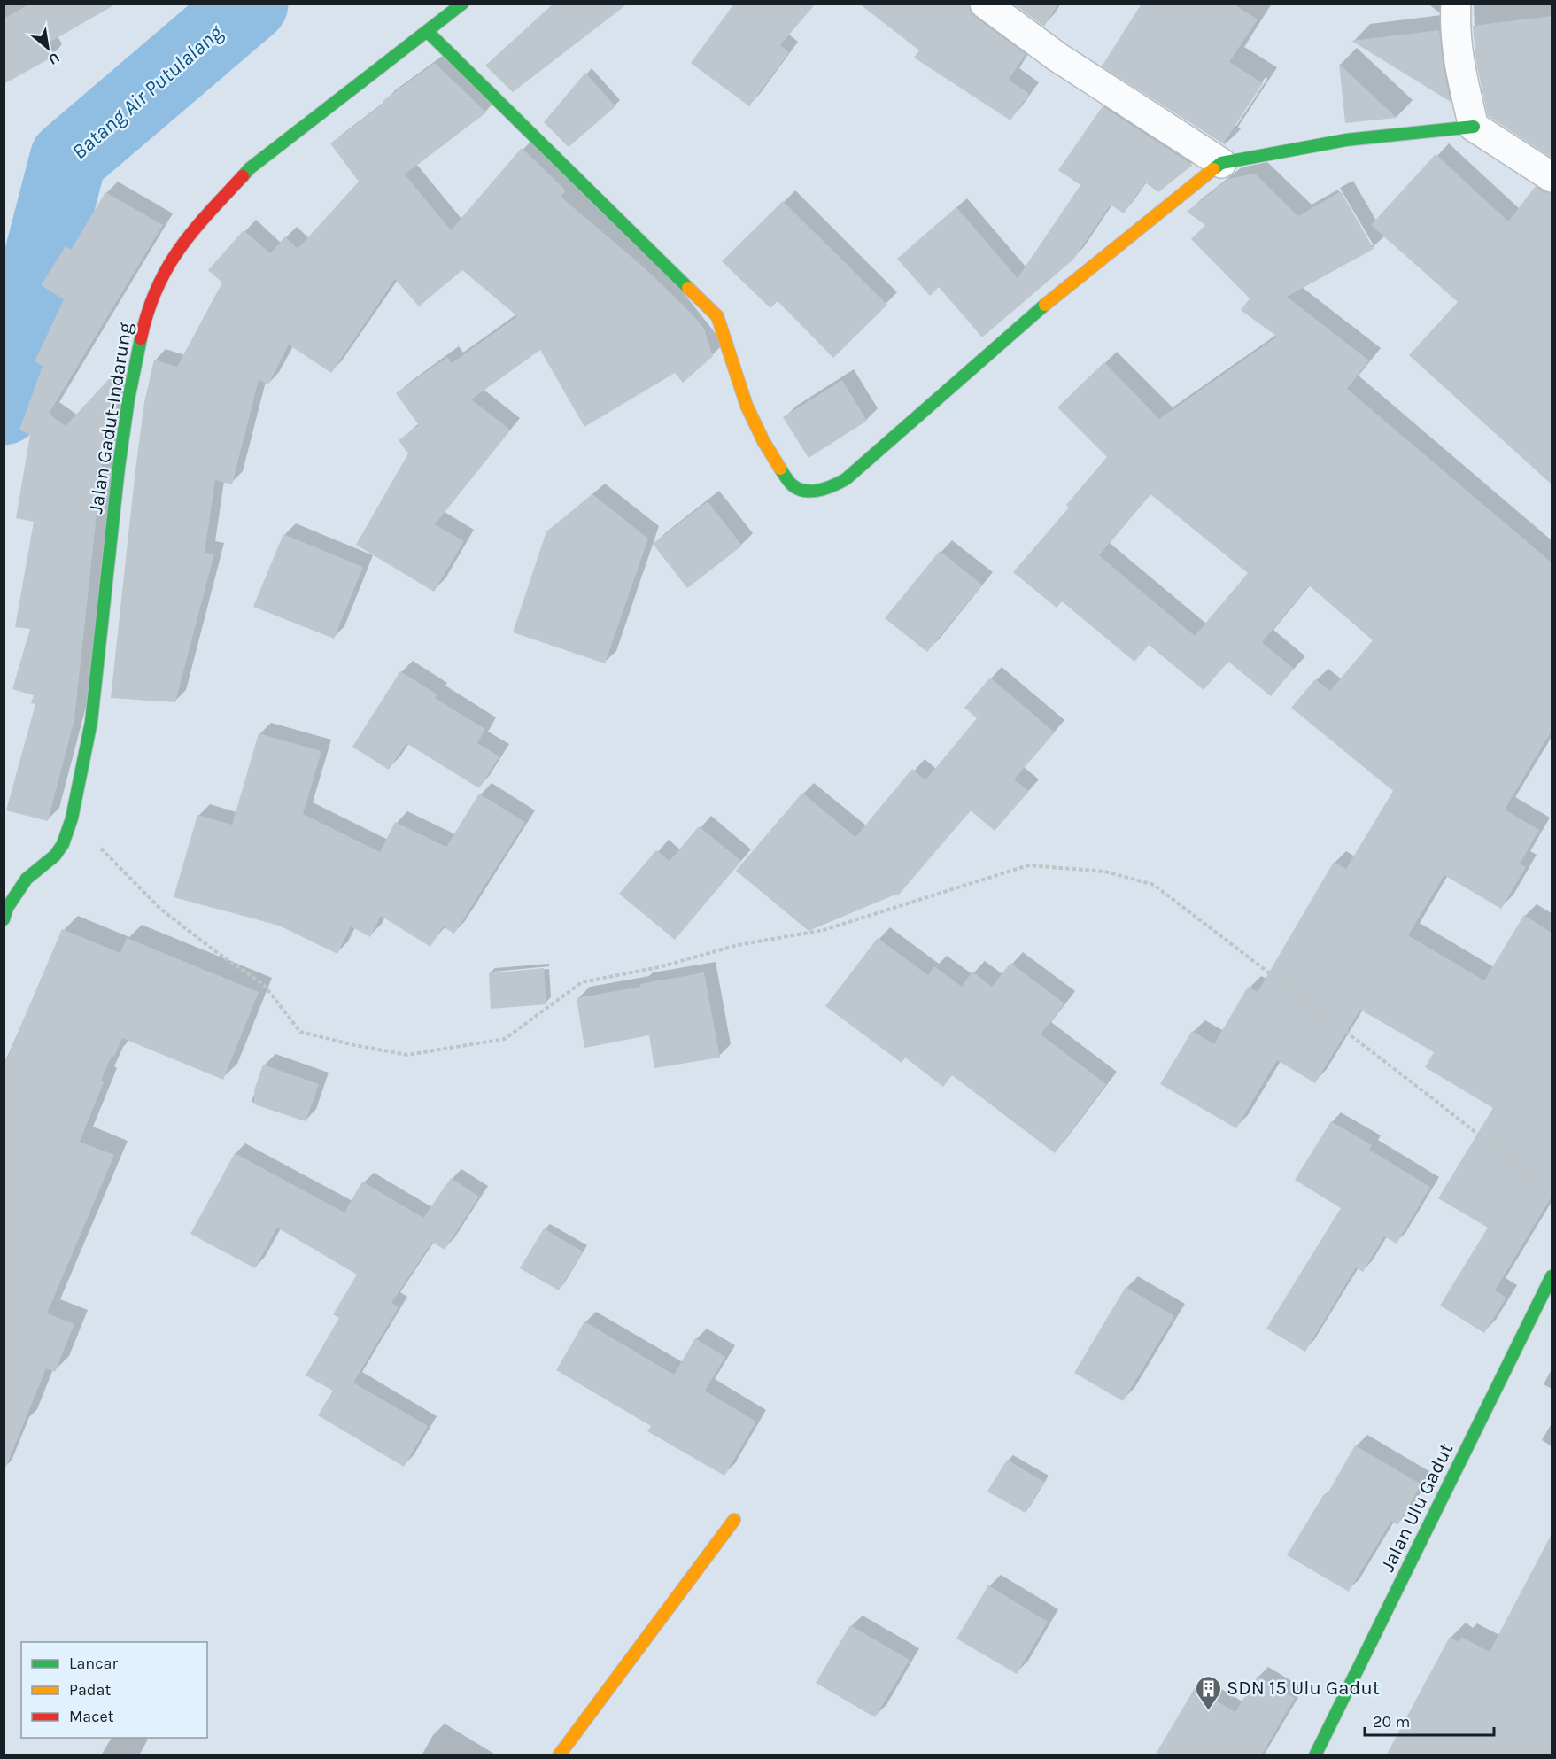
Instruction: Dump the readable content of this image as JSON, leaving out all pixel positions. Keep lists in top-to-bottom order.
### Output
{
  "streets": {
    "street": ["Jalan Gadut-Indarung", "Jalan Ulu Gadut"]
  },
  "water": ["Batang Air Putulalang"],
  "places": {
    "building": ["SDN 15 Ulu Gadut"]
  },
  "legend": ["Lancar", "Padat", "Macet"],
  "scale_bar": "20 m",
  "north": "bottom right"
}
